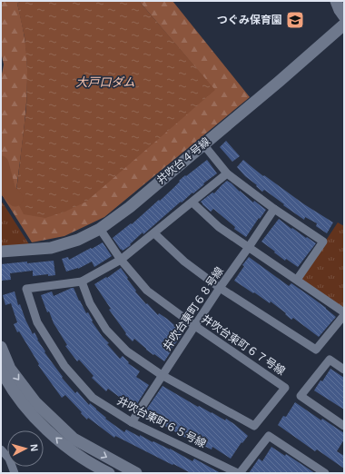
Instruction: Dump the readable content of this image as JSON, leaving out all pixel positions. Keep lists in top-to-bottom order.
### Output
{
  "streets": {
    "street": [
      "井吹台４号線",
      "井吹台東町６８号線",
      "井吹台東町６７号線",
      "井吹台東町６５号線"
    ]
  },
  "crossings": [
    ["井吹台４号線", "井吹台東町６７号線"],
    ["井吹台東町６８号線", "井吹台東町６７号線"],
    ["井吹台東町６８号線", "井吹台東町６５号線"],
    ["井吹台東町６７号線", "井吹台東町６５号線"]
  ],
  "water": ["大戸口ダム"],
  "places": {
    "school or university": ["つぐみ保育園"]
  },
  "north": "right"
}
